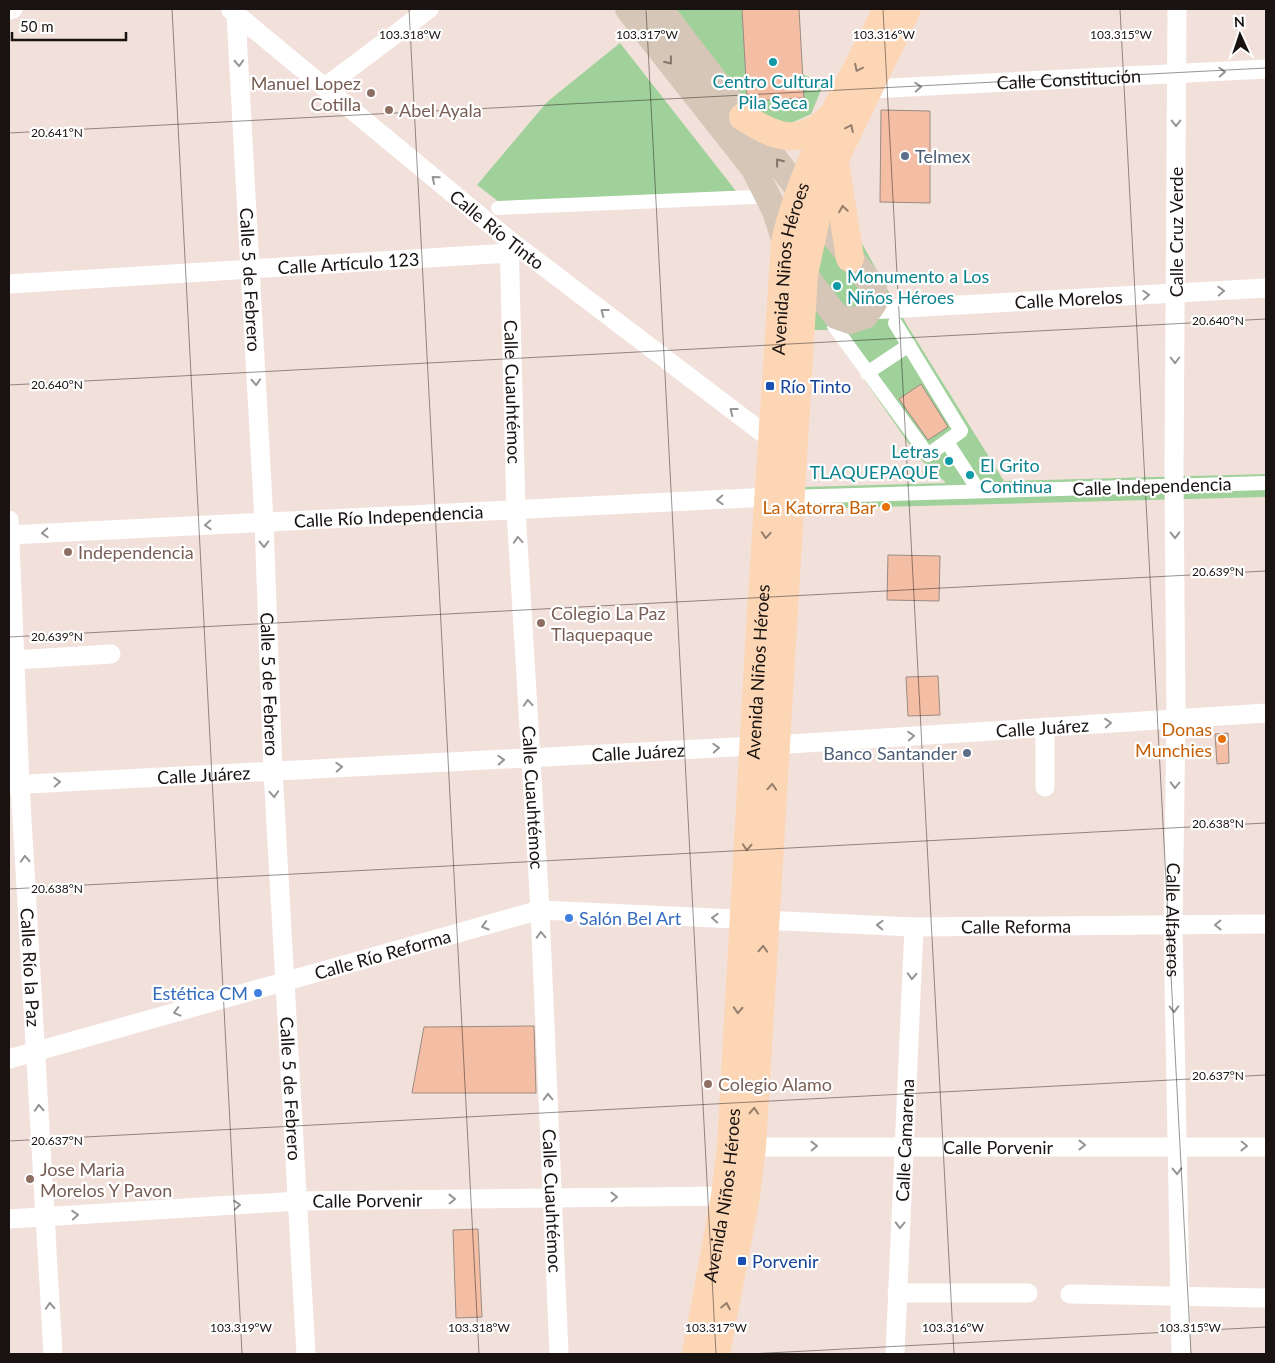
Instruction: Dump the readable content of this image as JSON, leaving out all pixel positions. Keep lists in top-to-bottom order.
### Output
{
  "streets": {
    "main road": ["Avenida Niños Héroes"],
    "street": [
      "Calle Constitución",
      "Calle Río Tinto",
      "Calle Cruz Verde",
      "Calle Artículo 123",
      "Calle 5 de Febrero",
      "Calle Morelos",
      "Calle Cuauhtémoc",
      "Calle Independencia",
      "Calle Río Independencia",
      "Calle Juárez",
      "Calle Alfareros",
      "Calle Reforma",
      "Calle Río Reforma",
      "Calle Río la Paz",
      "Calle Camarena",
      "Calle Porvenir"
    ]
  },
  "crossings": [
    ["Calle Constitución", "Calle Cruz Verde"],
    ["Calle Constitución", "Avenida Niños Héroes"],
    ["Calle Río Tinto", "Calle Artículo 123"],
    ["Calle Río Tinto", "Avenida Niños Héroes"],
    ["Calle Río Tinto", "Calle 5 de Febrero"],
    ["Calle Río Tinto", "Calle Cuauhtémoc"],
    ["Calle Cruz Verde", "Calle Morelos"],
    ["Calle Cruz Verde", "Calle Independencia"],
    ["Calle Cruz Verde", "Calle Alfareros"],
    ["Calle Artículo 123", "Calle 5 de Febrero"],
    ["Calle Artículo 123", "Calle Cuauhtémoc"],
    ["Avenida Niños Héroes", "Calle Independencia"],
    ["Avenida Niños Héroes", "Calle Río Independencia"],
    ["Avenida Niños Héroes", "Calle Juárez"],
    ["Avenida Niños Héroes", "Calle Reforma"],
    ["Avenida Niños Héroes", "Calle Río Reforma"],
    ["Avenida Niños Héroes", "Calle Porvenir"],
    ["Calle 5 de Febrero", "Calle Río Independencia"],
    ["Calle 5 de Febrero", "Calle Juárez"],
    ["Calle 5 de Febrero", "Calle Río Reforma"],
    ["Calle 5 de Febrero", "Calle Porvenir"],
    ["Calle Cuauhtémoc", "Calle Río Independencia"],
    ["Calle Cuauhtémoc", "Calle Juárez"],
    ["Calle Cuauhtémoc", "Calle Río Reforma"],
    ["Calle Cuauhtémoc", "Calle Porvenir"],
    ["Calle Independencia", "Calle Río Independencia"],
    ["Calle Independencia", "Calle Alfareros"],
    ["Calle Río Independencia", "Calle Río la Paz"],
    ["Calle Juárez", "Calle Alfareros"],
    ["Calle Juárez", "Calle Río la Paz"],
    ["Calle Alfareros", "Calle Reforma"],
    ["Calle Alfareros", "Calle Porvenir"],
    ["Calle Reforma", "Calle Río Reforma"],
    ["Calle Reforma", "Calle Camarena"],
    ["Calle Río Reforma", "Calle Río la Paz"],
    ["Calle Río la Paz", "Calle Porvenir"],
    ["Calle Camarena", "Calle Porvenir"]
  ],
  "one_way": [
    "Calle Constitución",
    "Calle Río Tinto",
    "Calle Cruz Verde",
    "Calle 5 de Febrero",
    "Calle Morelos",
    "Calle Cuauhtémoc",
    "Calle Río Independencia",
    "Calle Juárez",
    "Calle Alfareros",
    "Calle Reforma",
    "Calle Río Reforma",
    "Calle Río la Paz",
    "Calle Camarena",
    "Calle Porvenir"
  ],
  "places": {
    "other": [
      "Centro Cultural Pila Seca",
      "Manuel Lopez Cotilla",
      "Abel Ayala",
      "Telmex",
      "Monumento a Los Niños Héroes",
      "Letras TLAQUEPAQUE",
      "El Grito Continua",
      "La Katorra Bar",
      "Independencia",
      "Colegio La Paz Tlaquepaque",
      "Donas Munchies",
      "Banco Santander",
      "Salón Bel Art",
      "Estética CM",
      "Colegio Alamo",
      "Jose Maria Morelos Y Pavon"
    ],
    "transit": ["Río Tinto", "Porvenir"]
  },
  "scale_bar": "50 m",
  "north": "top",
  "coordinates": [
    "103.318°W",
    "103.317°W",
    "103.316°W",
    "103.315°W",
    "20.641°N",
    "20.640°N",
    "20.639°N",
    "20.638°N",
    "20.637°N",
    "103.319°W"
  ]
}
